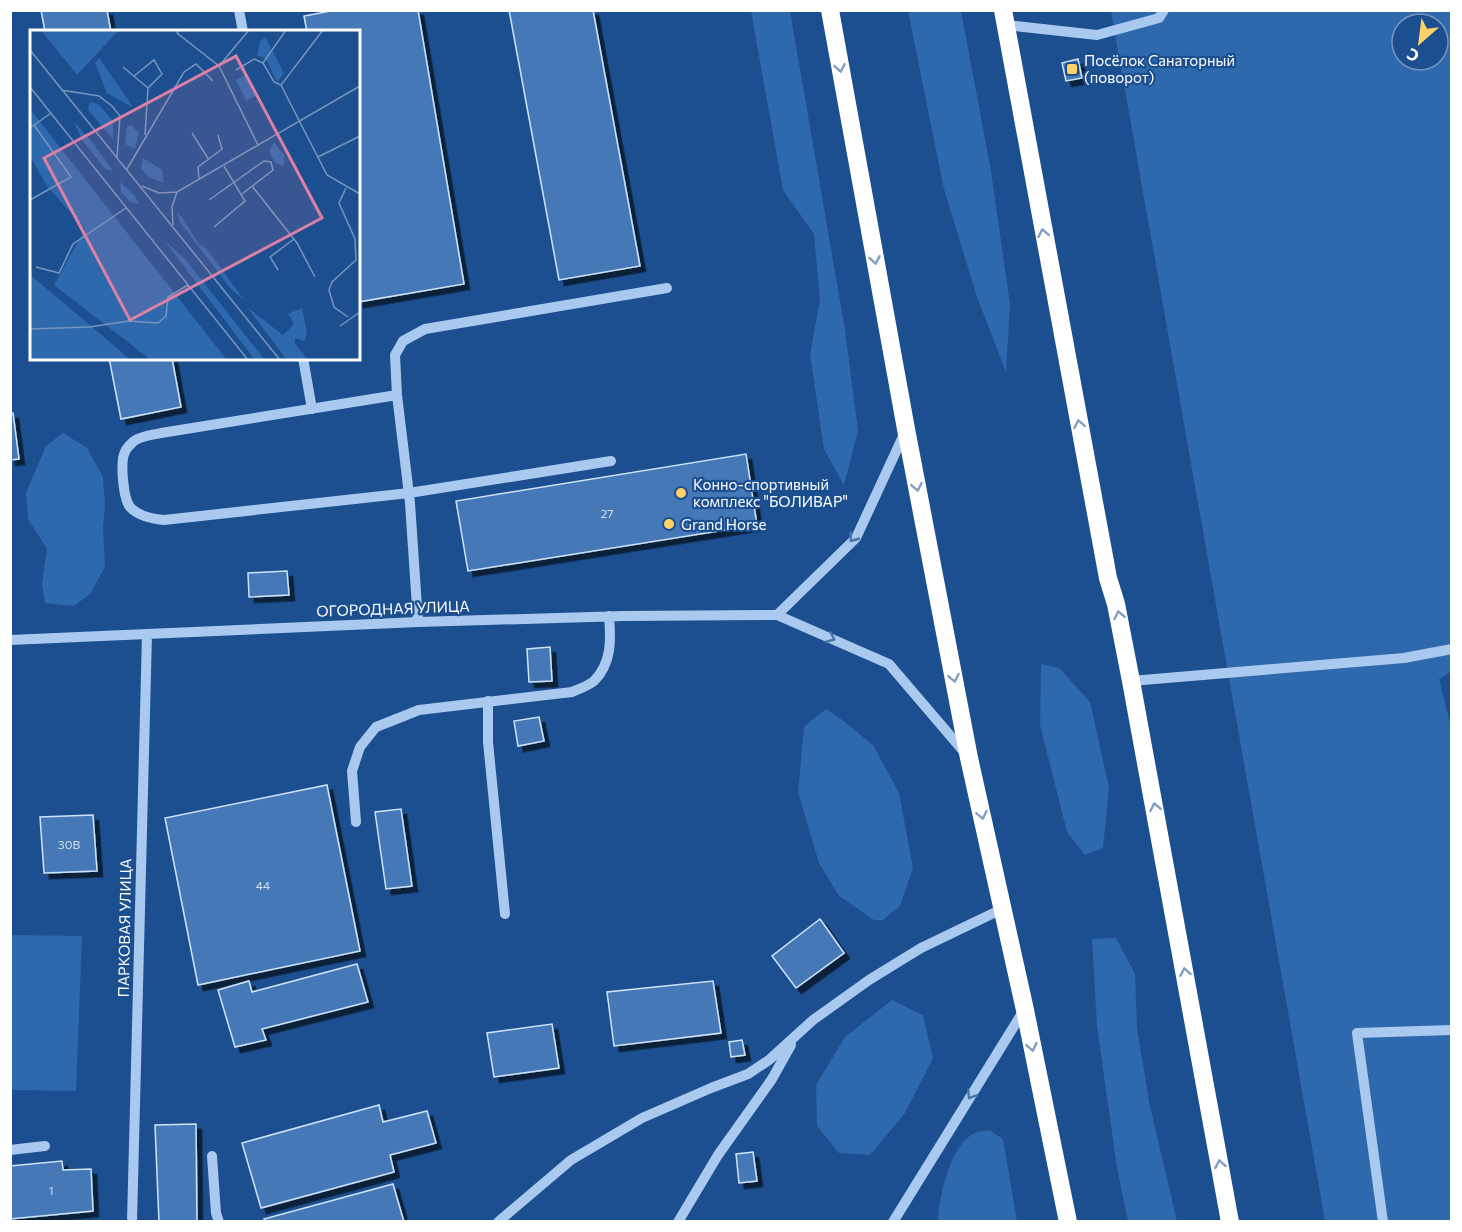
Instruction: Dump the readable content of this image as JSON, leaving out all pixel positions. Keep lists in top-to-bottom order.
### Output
{
  "streets": {
    "street": ["ОГОРОДНАЯ УЛИЦА", "ПАРКОВАЯ УЛИЦА"]
  },
  "crossings": [
    ["ОГОРОДНАЯ УЛИЦА", "ПАРКОВАЯ УЛИЦА"]
  ],
  "places": {
    "transit": ["Посёлок Санаторный (поворот)"],
    "other": ["Конно-спортивный комплекс \"БОЛИВАР\"", "Grand Horse"]
  },
  "house_numbers": [
    "27",
    "30В",
    "44",
    "1"
  ],
  "north": "bottom left"
}
